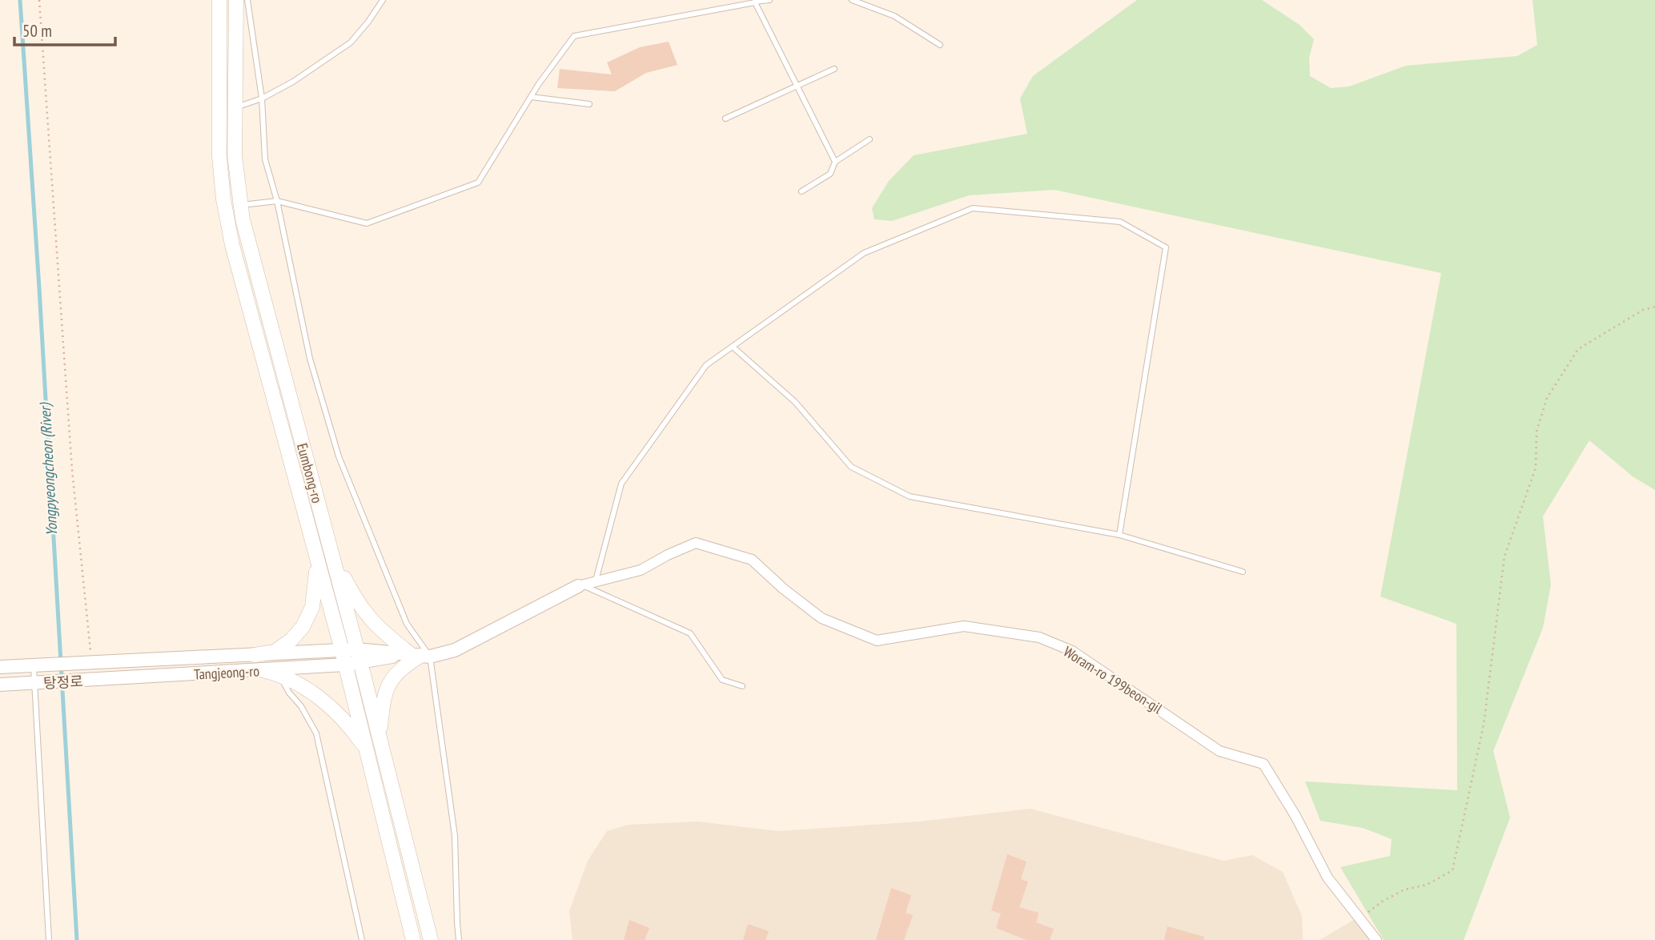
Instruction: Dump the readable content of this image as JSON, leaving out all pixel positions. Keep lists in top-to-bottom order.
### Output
{
  "streets": {
    "main road": ["Eumbong-ro"],
    "street": ["Tangjeong-ro", "Woram-ro 199beon-gil", "탕정로"]
  },
  "crossings": [
    ["Eumbong-ro", "Tangjeong-ro"],
    ["Tangjeong-ro", "탕정로"]
  ],
  "water": ["Yongpyeongcheon (River)"],
  "scale_bar": "50 m"
}
